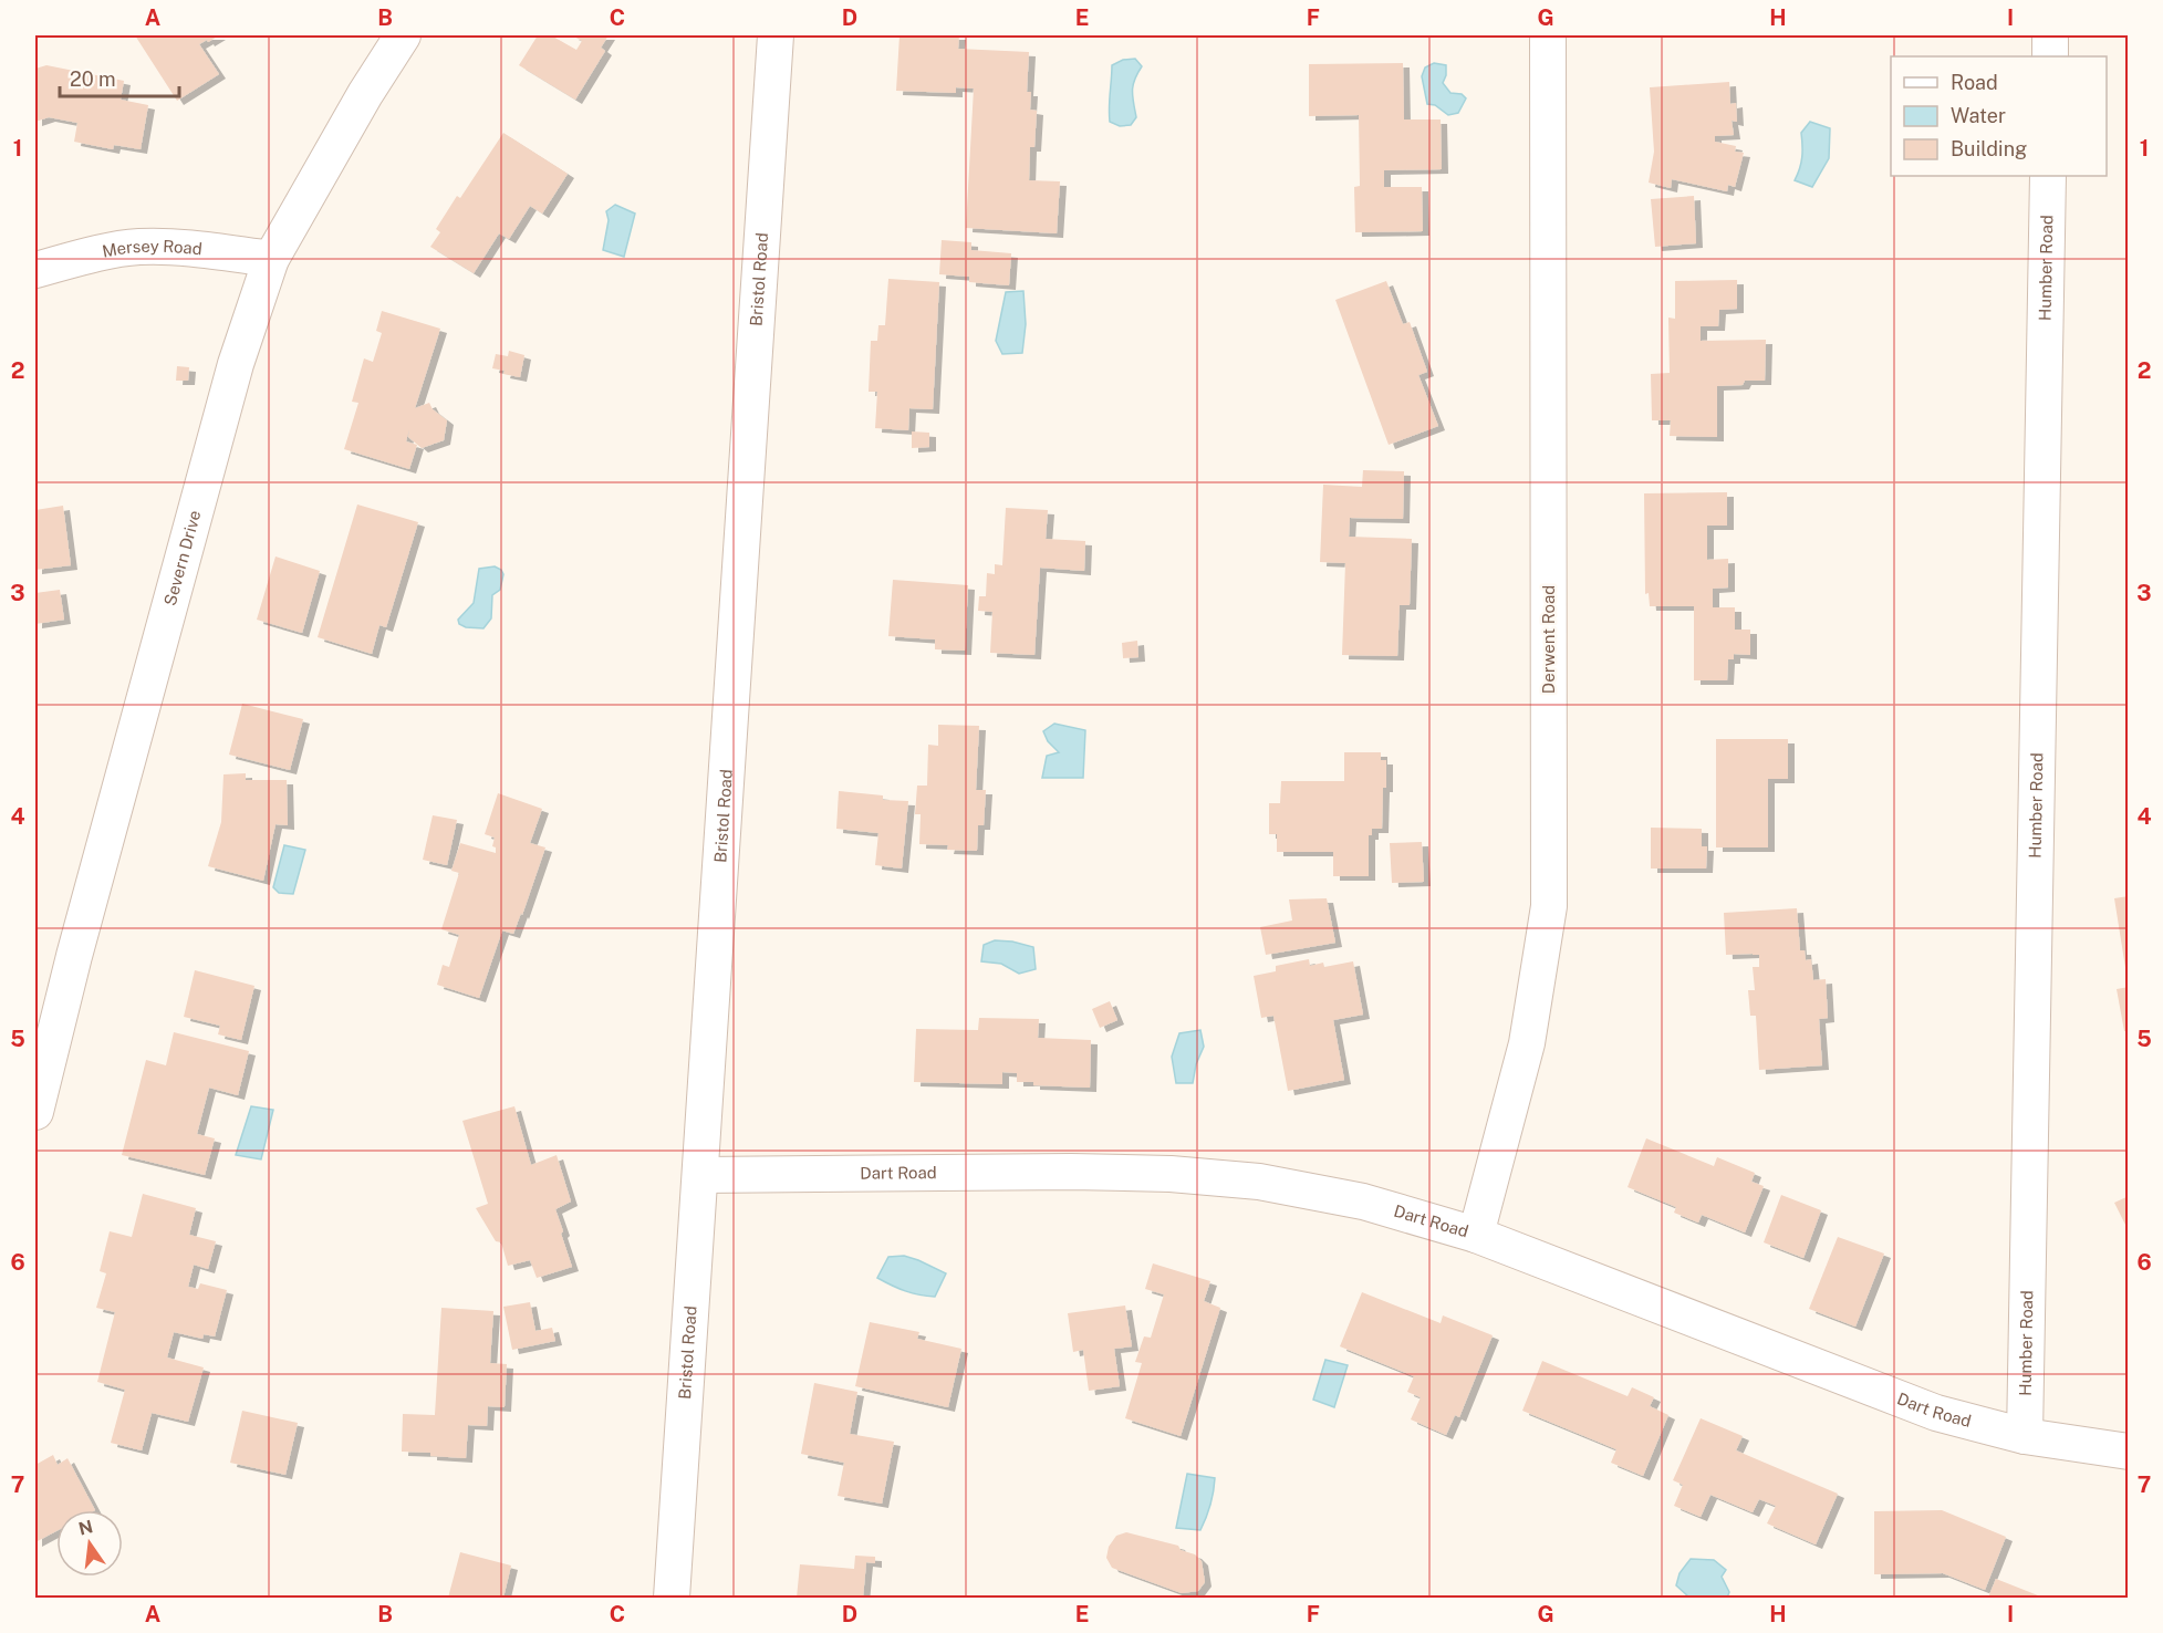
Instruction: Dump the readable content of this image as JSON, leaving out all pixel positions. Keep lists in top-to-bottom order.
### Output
{
  "streets": {
    "street": [
      "Mersey Road",
      "Humber Road",
      "Bristol Road",
      "Severn Drive",
      "Derwent Road",
      "Dart Road"
    ]
  },
  "crossings": [
    ["Mersey Road", "Severn Drive"],
    ["Humber Road", "Dart Road"],
    ["Bristol Road", "Dart Road"],
    ["Derwent Road", "Dart Road"]
  ],
  "legend": ["Road", "Water", "Building"],
  "scale_bar": "20 m",
  "north": "top",
  "grid": {
    "columns": [
      "A",
      "B",
      "C",
      "D",
      "E",
      "F",
      "G",
      "H",
      "I"
    ],
    "rows": [
      "1",
      "2",
      "3",
      "4",
      "5",
      "6",
      "7"
    ]
  }
}
